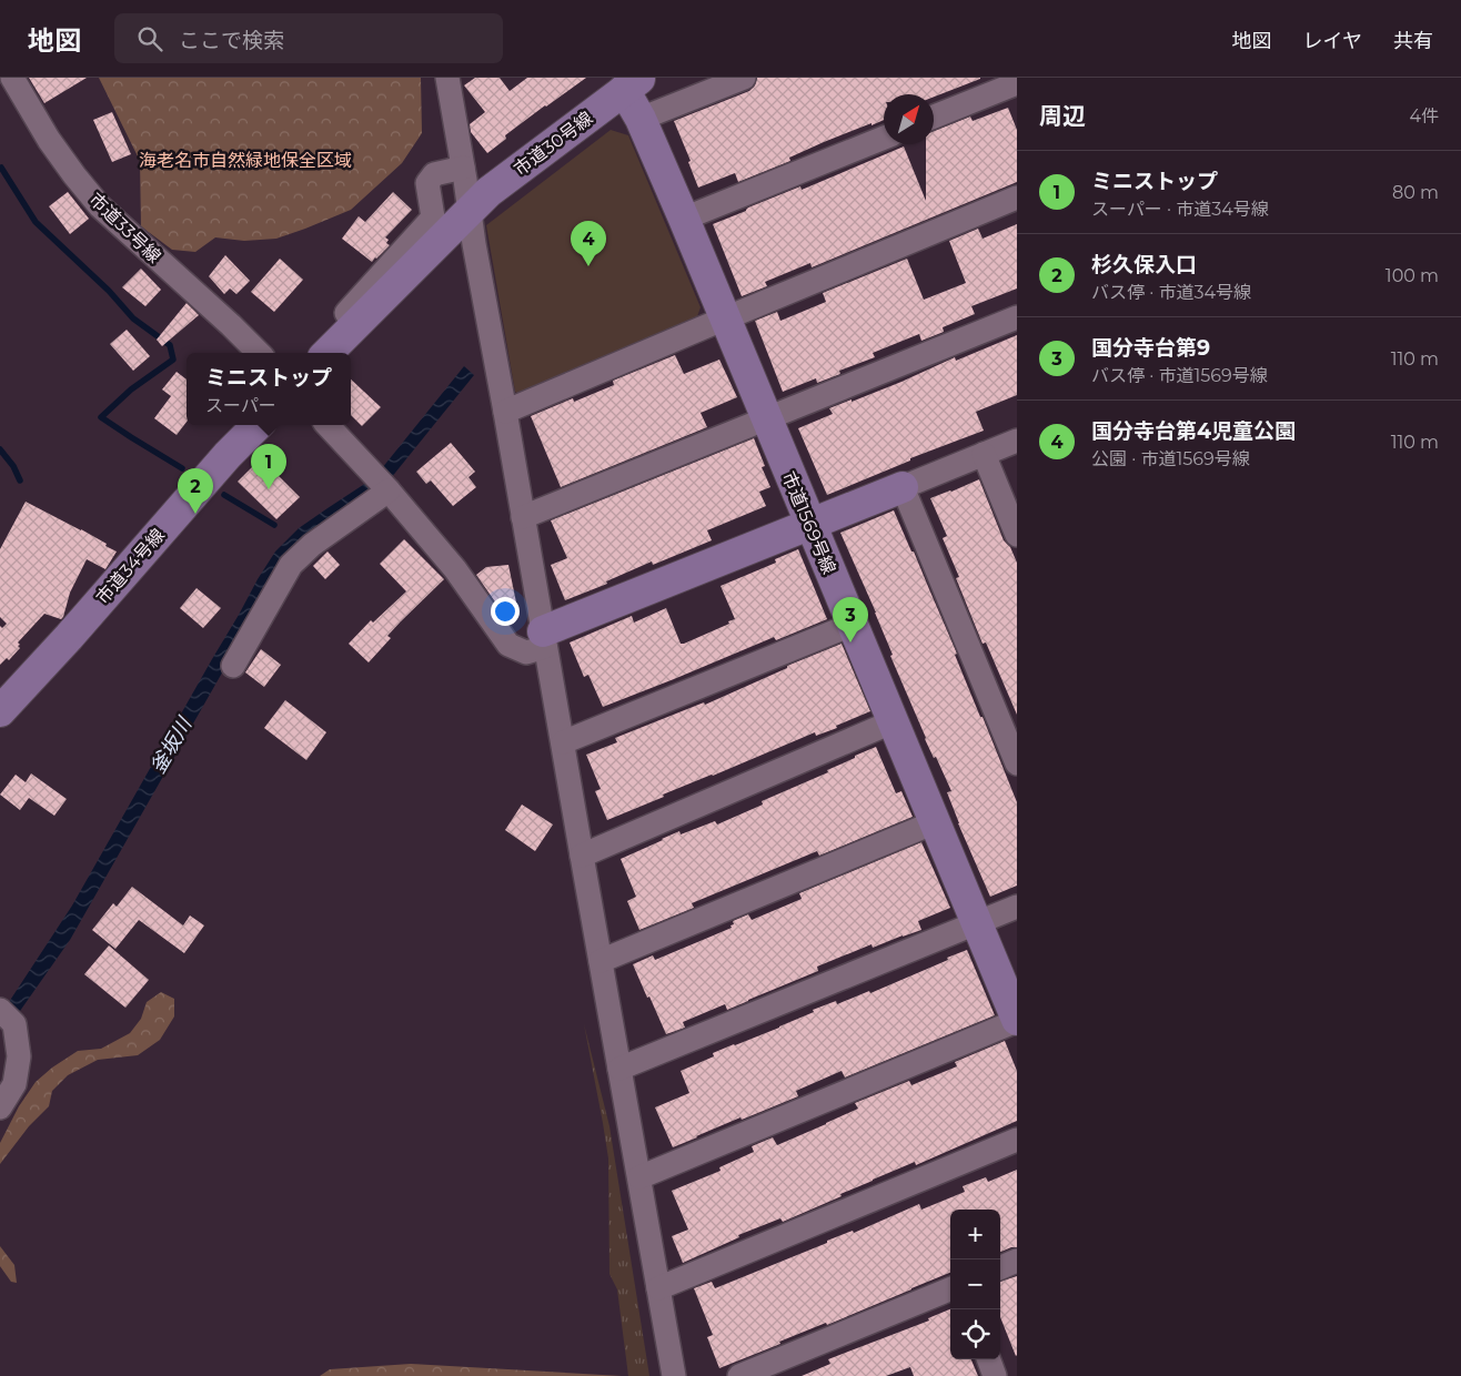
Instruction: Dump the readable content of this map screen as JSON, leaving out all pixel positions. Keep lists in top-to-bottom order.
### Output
{
  "streets": {
    "street": [
      "市道30号線",
      "市道33号線",
      "市道1569号線",
      "市道34号線"
    ]
  },
  "crossings": [
    ["市道30号線", "市道1569号線"]
  ],
  "water": ["釜坂川"],
  "parks": ["海老名市自然緑地保全区域"],
  "north": "top right",
  "page": {
    "header": "地図",
    "search": "ここで検索",
    "nav": ["地図", "レイヤ", "共有"],
    "heading": ["周辺", "4件"],
    "list": [
      {
        "mark": "1",
        "name": "ミニストップ",
        "note": "スーパー · 市道34号線",
        "value": "80 m"
      },
      {
        "mark": "2",
        "name": "杉久保入口",
        "note": "バス停 · 市道34号線",
        "value": "100 m"
      },
      {
        "mark": "3",
        "name": "国分寺台第9",
        "note": "バス停 · 市道1569号線",
        "value": "110 m"
      },
      {
        "mark": "4",
        "name": "国分寺台第4児童公園",
        "note": "公園 · 市道1569号線",
        "value": "110 m"
      }
    ],
    "pins": [
      "4",
      "1",
      "2",
      "3"
    ],
    "popup": ["ミニストップ", "スーパー"],
    "map_buttons": ["+", "−"]
  }
}
